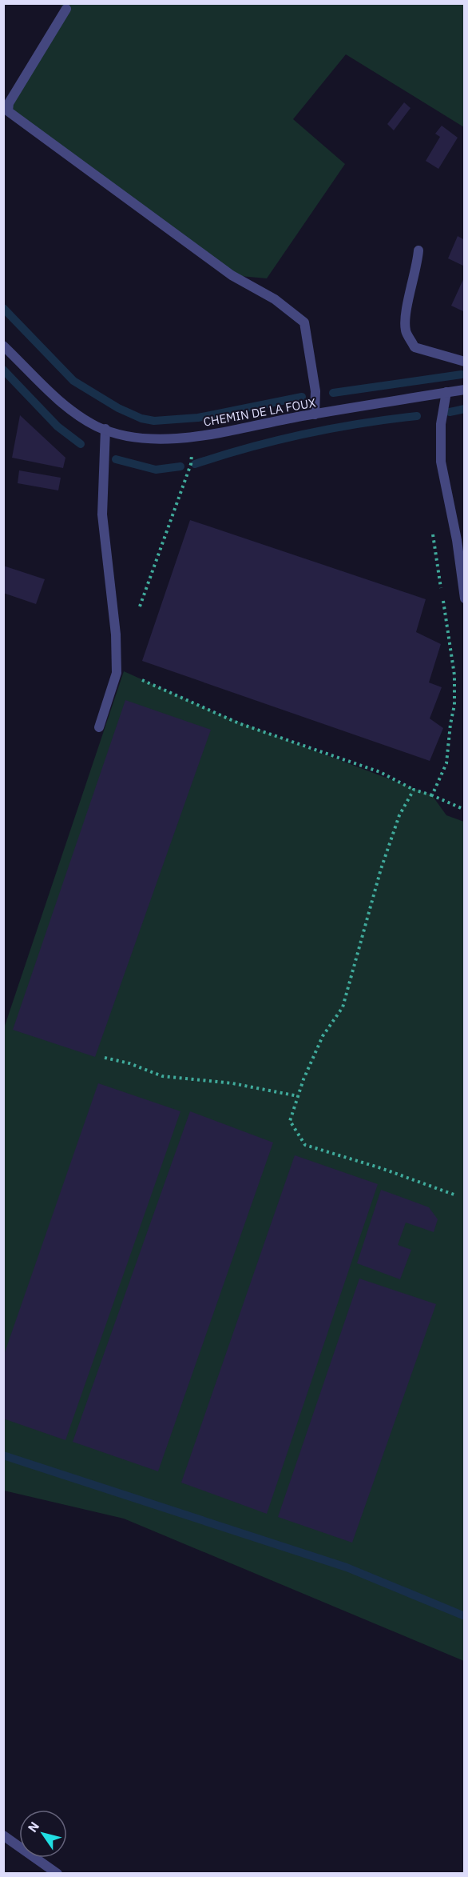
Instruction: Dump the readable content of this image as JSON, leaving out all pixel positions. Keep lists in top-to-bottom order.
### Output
{
  "streets": {
    "street": ["CHEMIN DE LA FOUX"]
  },
  "north": "top left"
}
